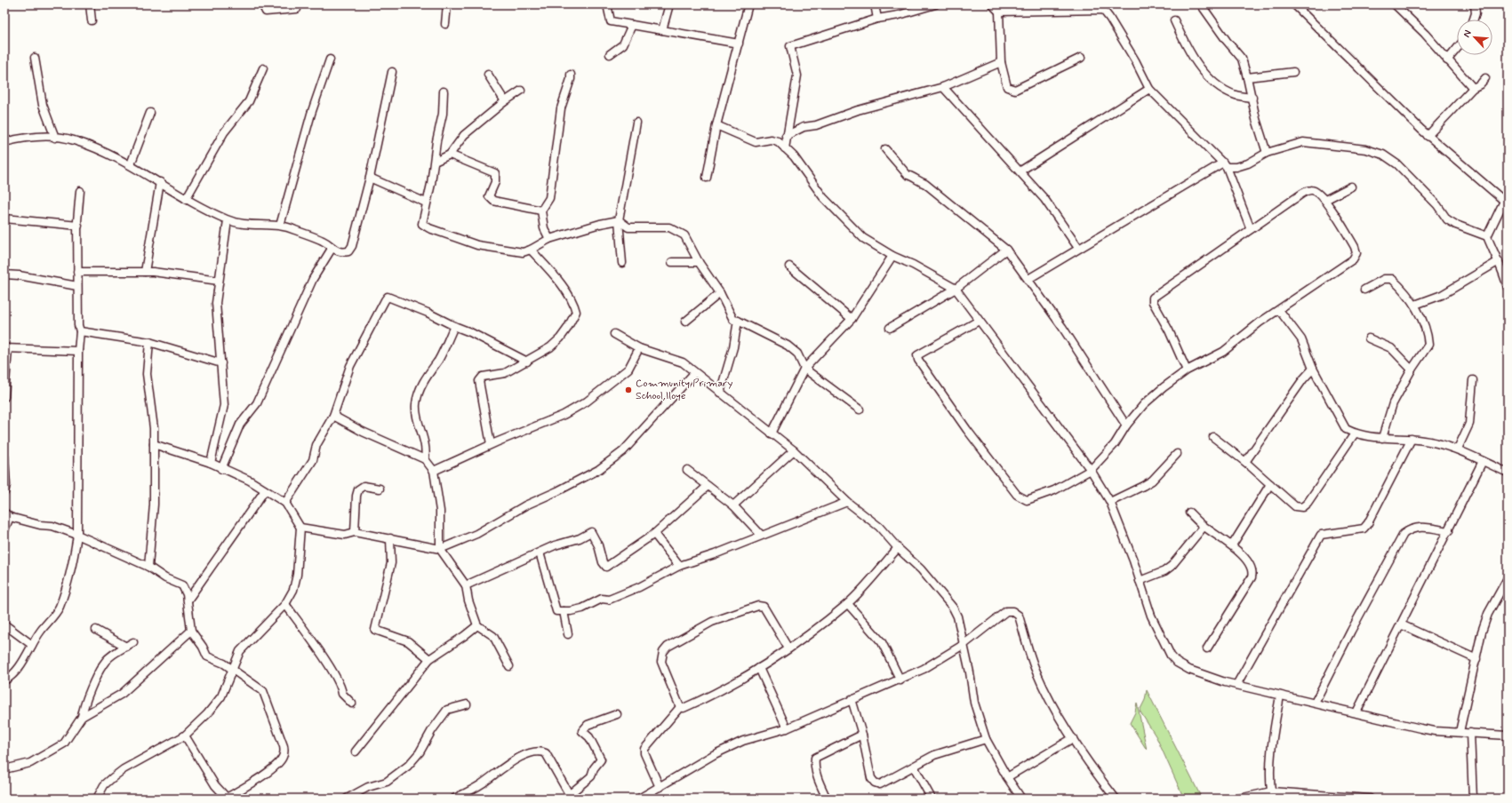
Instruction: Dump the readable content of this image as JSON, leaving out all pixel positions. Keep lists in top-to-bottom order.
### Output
{
  "places": ["Community Primary School,Iloye"],
  "north": "top left"
}
